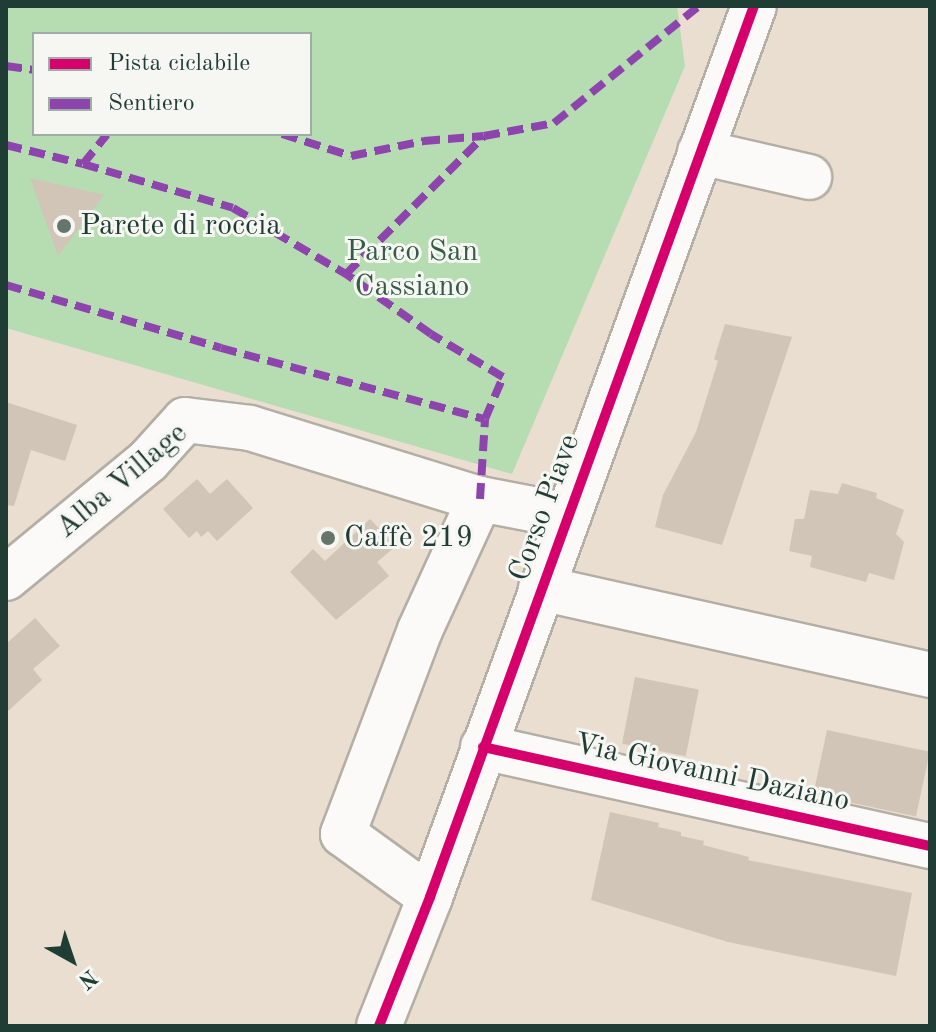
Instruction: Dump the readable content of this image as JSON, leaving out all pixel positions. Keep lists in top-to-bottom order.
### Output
{
  "streets": {
    "street": ["Alba Village", "Corso Piave", "Via Giovanni Daziano"]
  },
  "crossings": [
    ["Corso Piave", "Via Giovanni Daziano"]
  ],
  "parks": ["Parco San Cassiano"],
  "places": ["Parete di roccia", "Caffè 219"],
  "legend": ["Pista ciclabile", "Sentiero"],
  "north": "bottom right"
}
